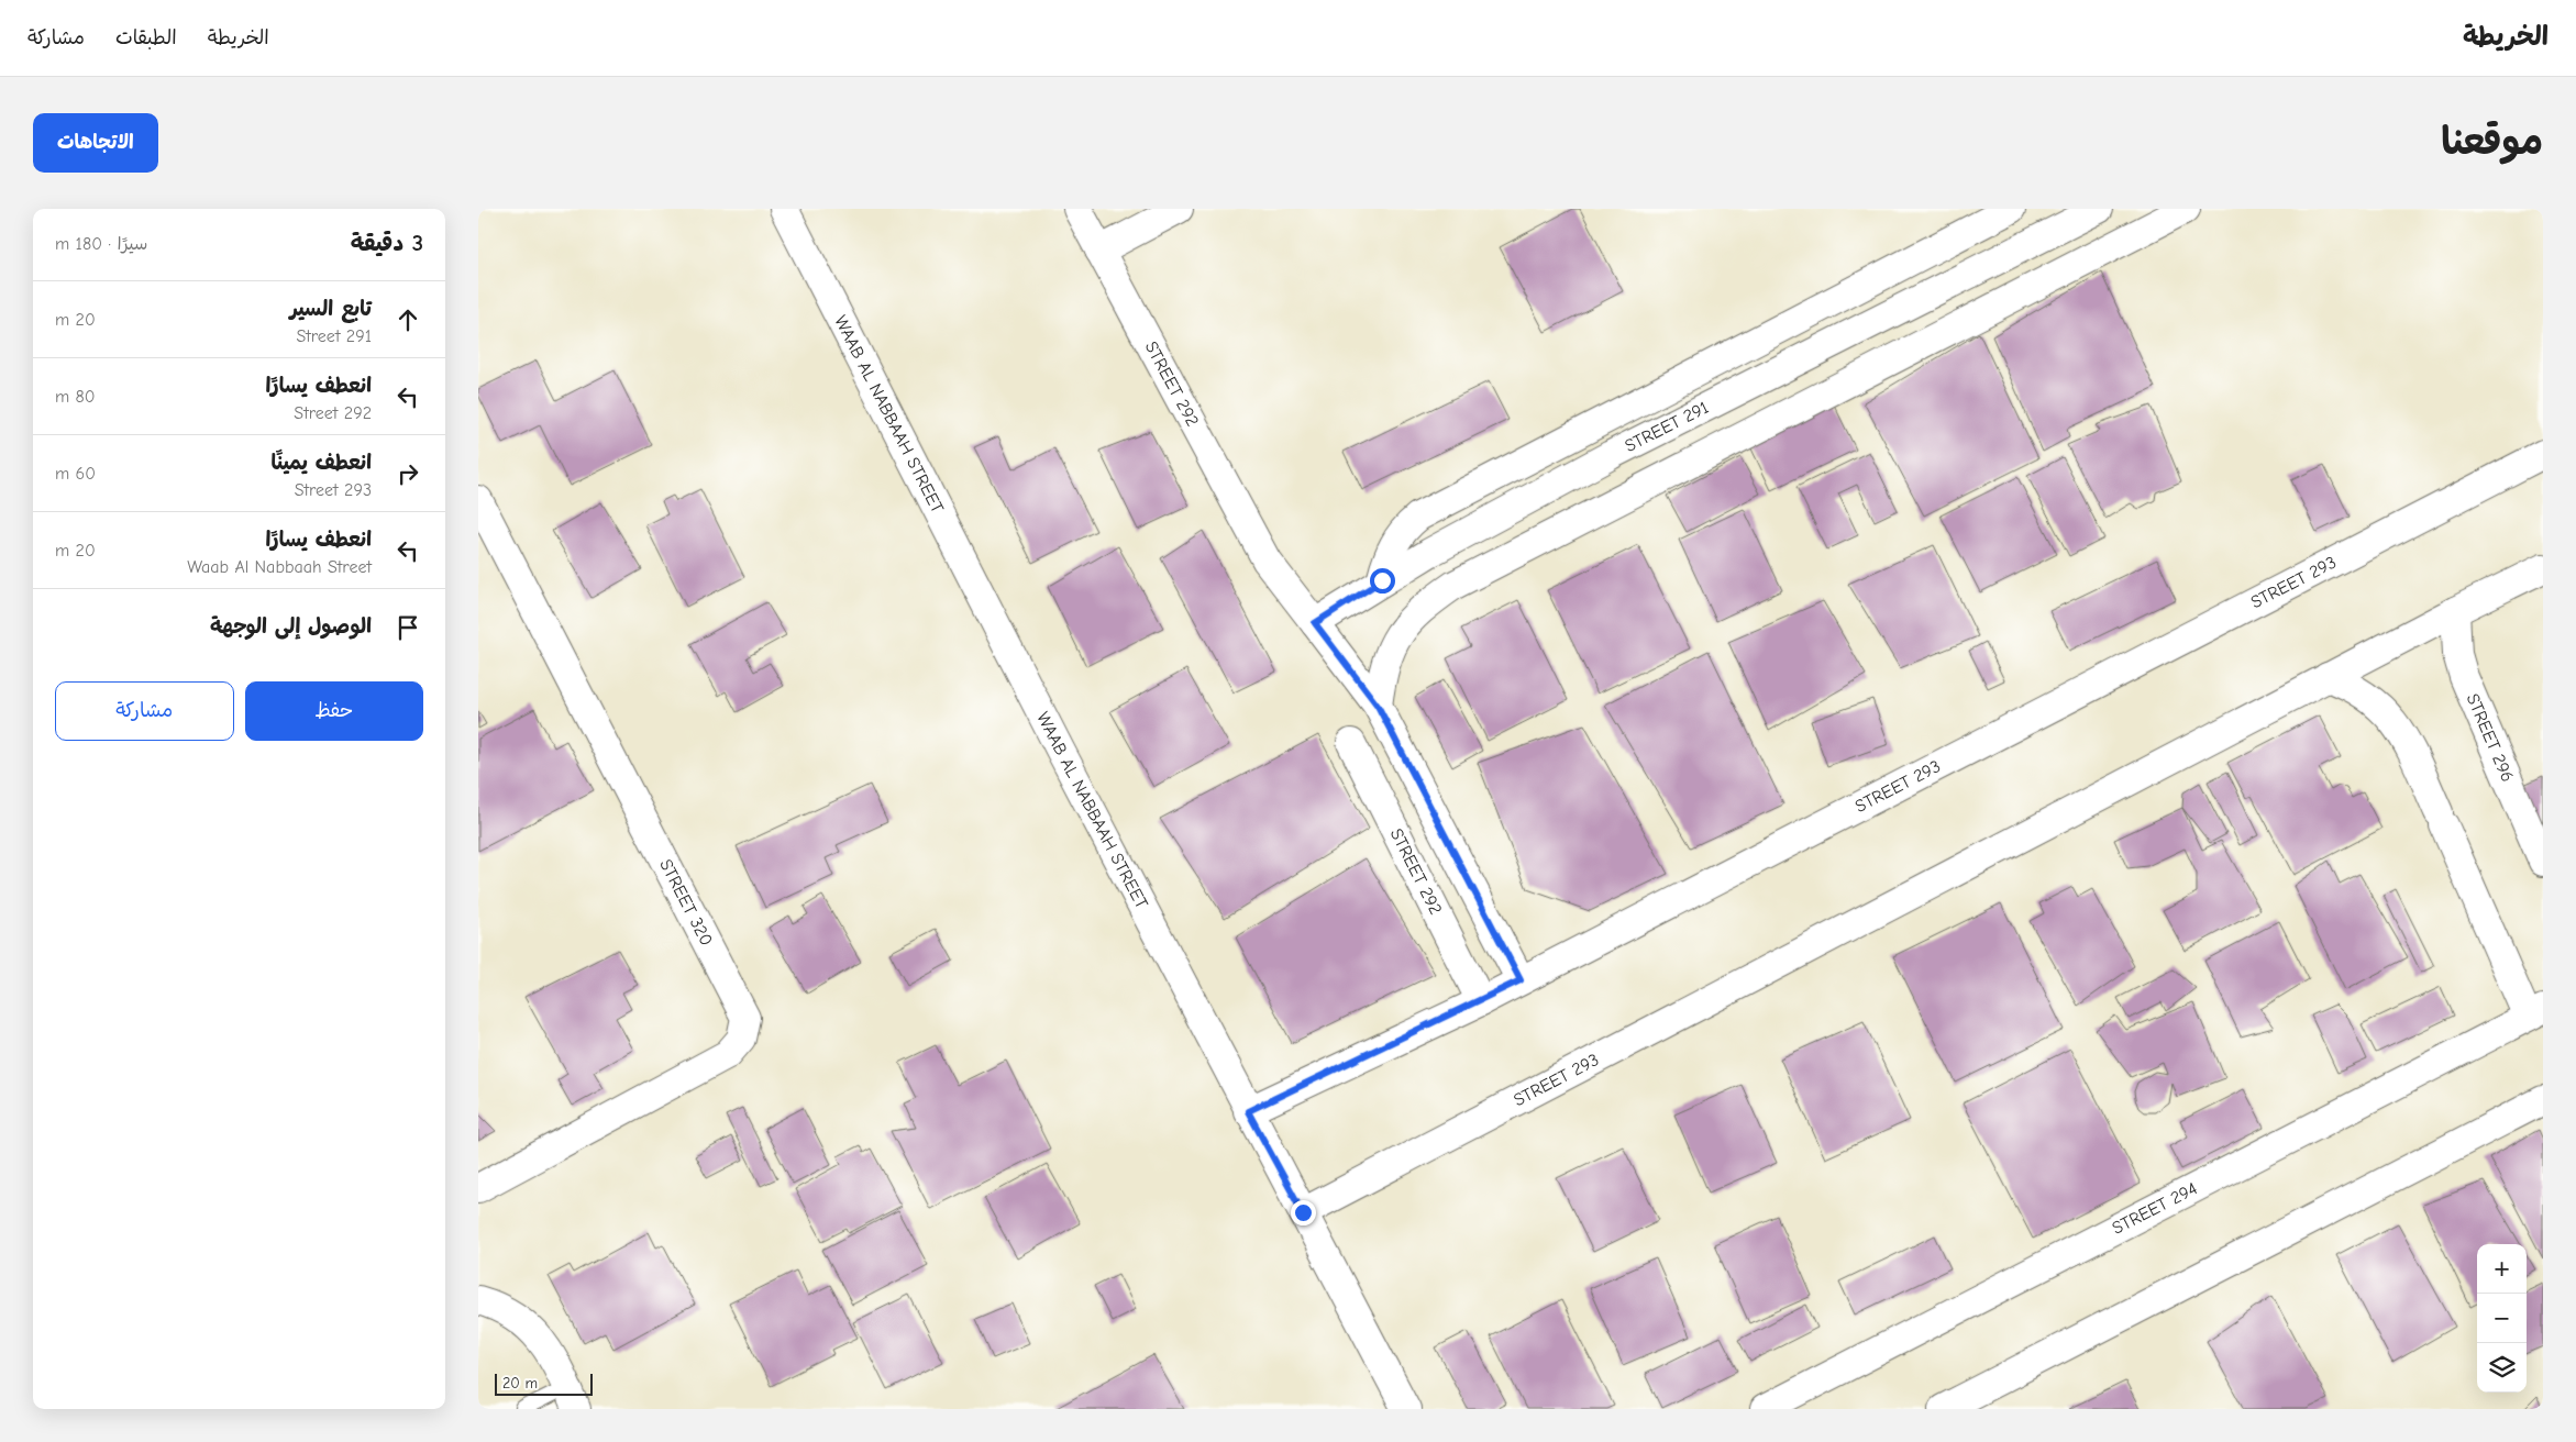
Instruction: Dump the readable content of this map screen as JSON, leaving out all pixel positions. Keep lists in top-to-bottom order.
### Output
{
  "streets": {
    "street": [
      "STREET 292",
      "WAAB AL NABBAAH STREET",
      "STREET 291",
      "STREET 293",
      "STREET 296",
      "STREET 320",
      "STREET 294"
    ]
  },
  "crossings": [
    ["STREET 292", "STREET 291"],
    ["STREET 292", "STREET 293"],
    ["WAAB AL NABBAAH STREET", "STREET 293"],
    ["STREET 293", "STREET 296"]
  ],
  "scale_bar": "20 m",
  "page": {
    "header": "الخريطة",
    "nav": ["الخريطة", "الطبقات", "مشاركة"],
    "title": "موقعنا",
    "buttons": [
      "الاتجاهات",
      ["حفظ", "مشاركة"]
    ],
    "heading": ["3 دقيقة", "سيرًا · 180 m"],
    "list": [
      ["تابع السير", "Street 291", "20 m"],
      ["انعطف يسارًا", "Street 292", "80 m"],
      ["انعطف يمينًا", "Street 293", "60 m"],
      ["انعطف يسارًا", "Waab Al Nabbaah Street", "20 m"],
      "الوصول إلى الوجهة"
    ],
    "map_buttons": ["+", "−"],
    "scale": "20 m"
  }
}
